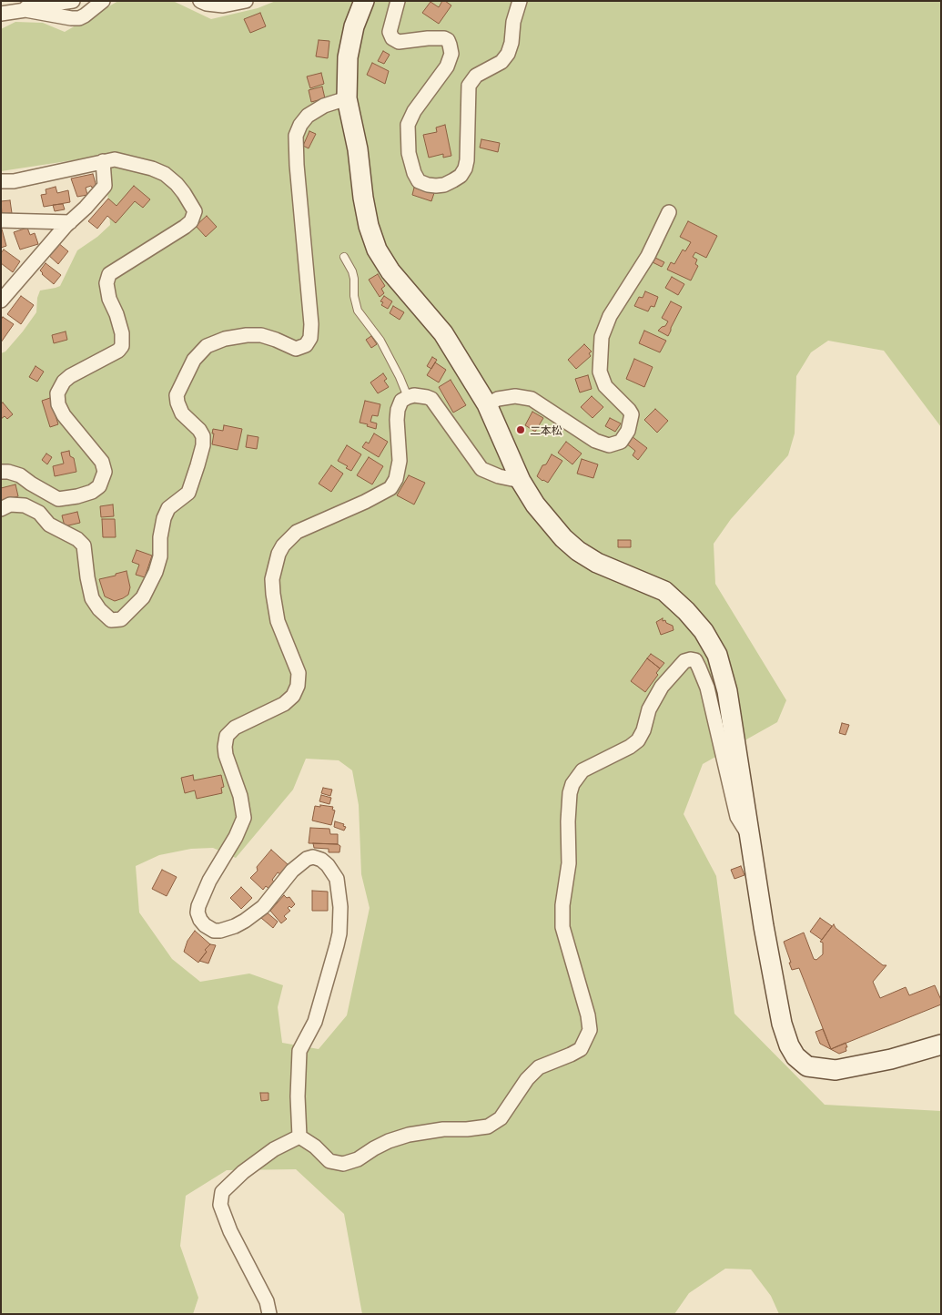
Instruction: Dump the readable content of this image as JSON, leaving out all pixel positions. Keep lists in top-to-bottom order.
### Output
{
  "places": ["二本松"]
}
